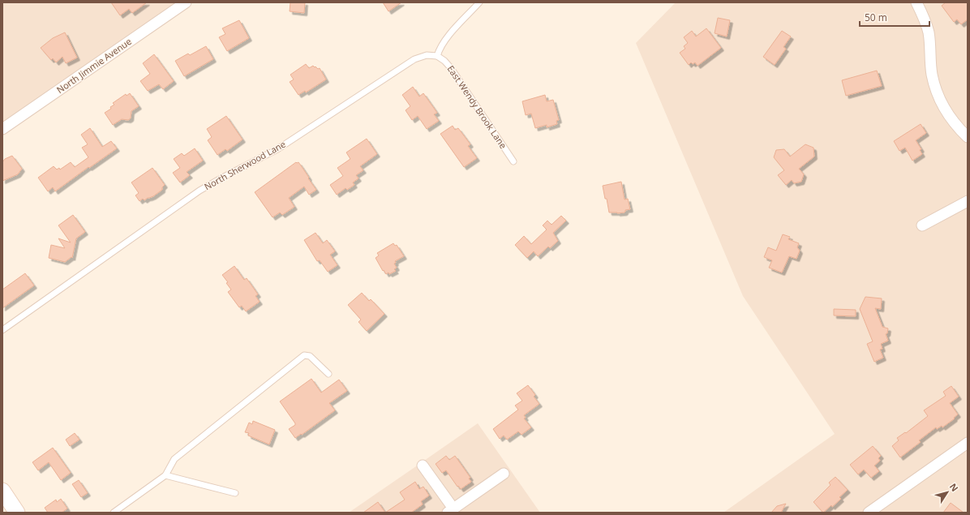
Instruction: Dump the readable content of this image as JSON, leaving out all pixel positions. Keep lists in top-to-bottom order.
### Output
{
  "streets": {
    "street": ["North Jimmie Avenue"],
    "lane": ["East Wendy Brook Lane", "North Sherwood Lane"]
  },
  "crossings": [
    ["East Wendy Brook Lane", "North Sherwood Lane"]
  ],
  "scale_bar": "50 m",
  "north": "top right"
}
